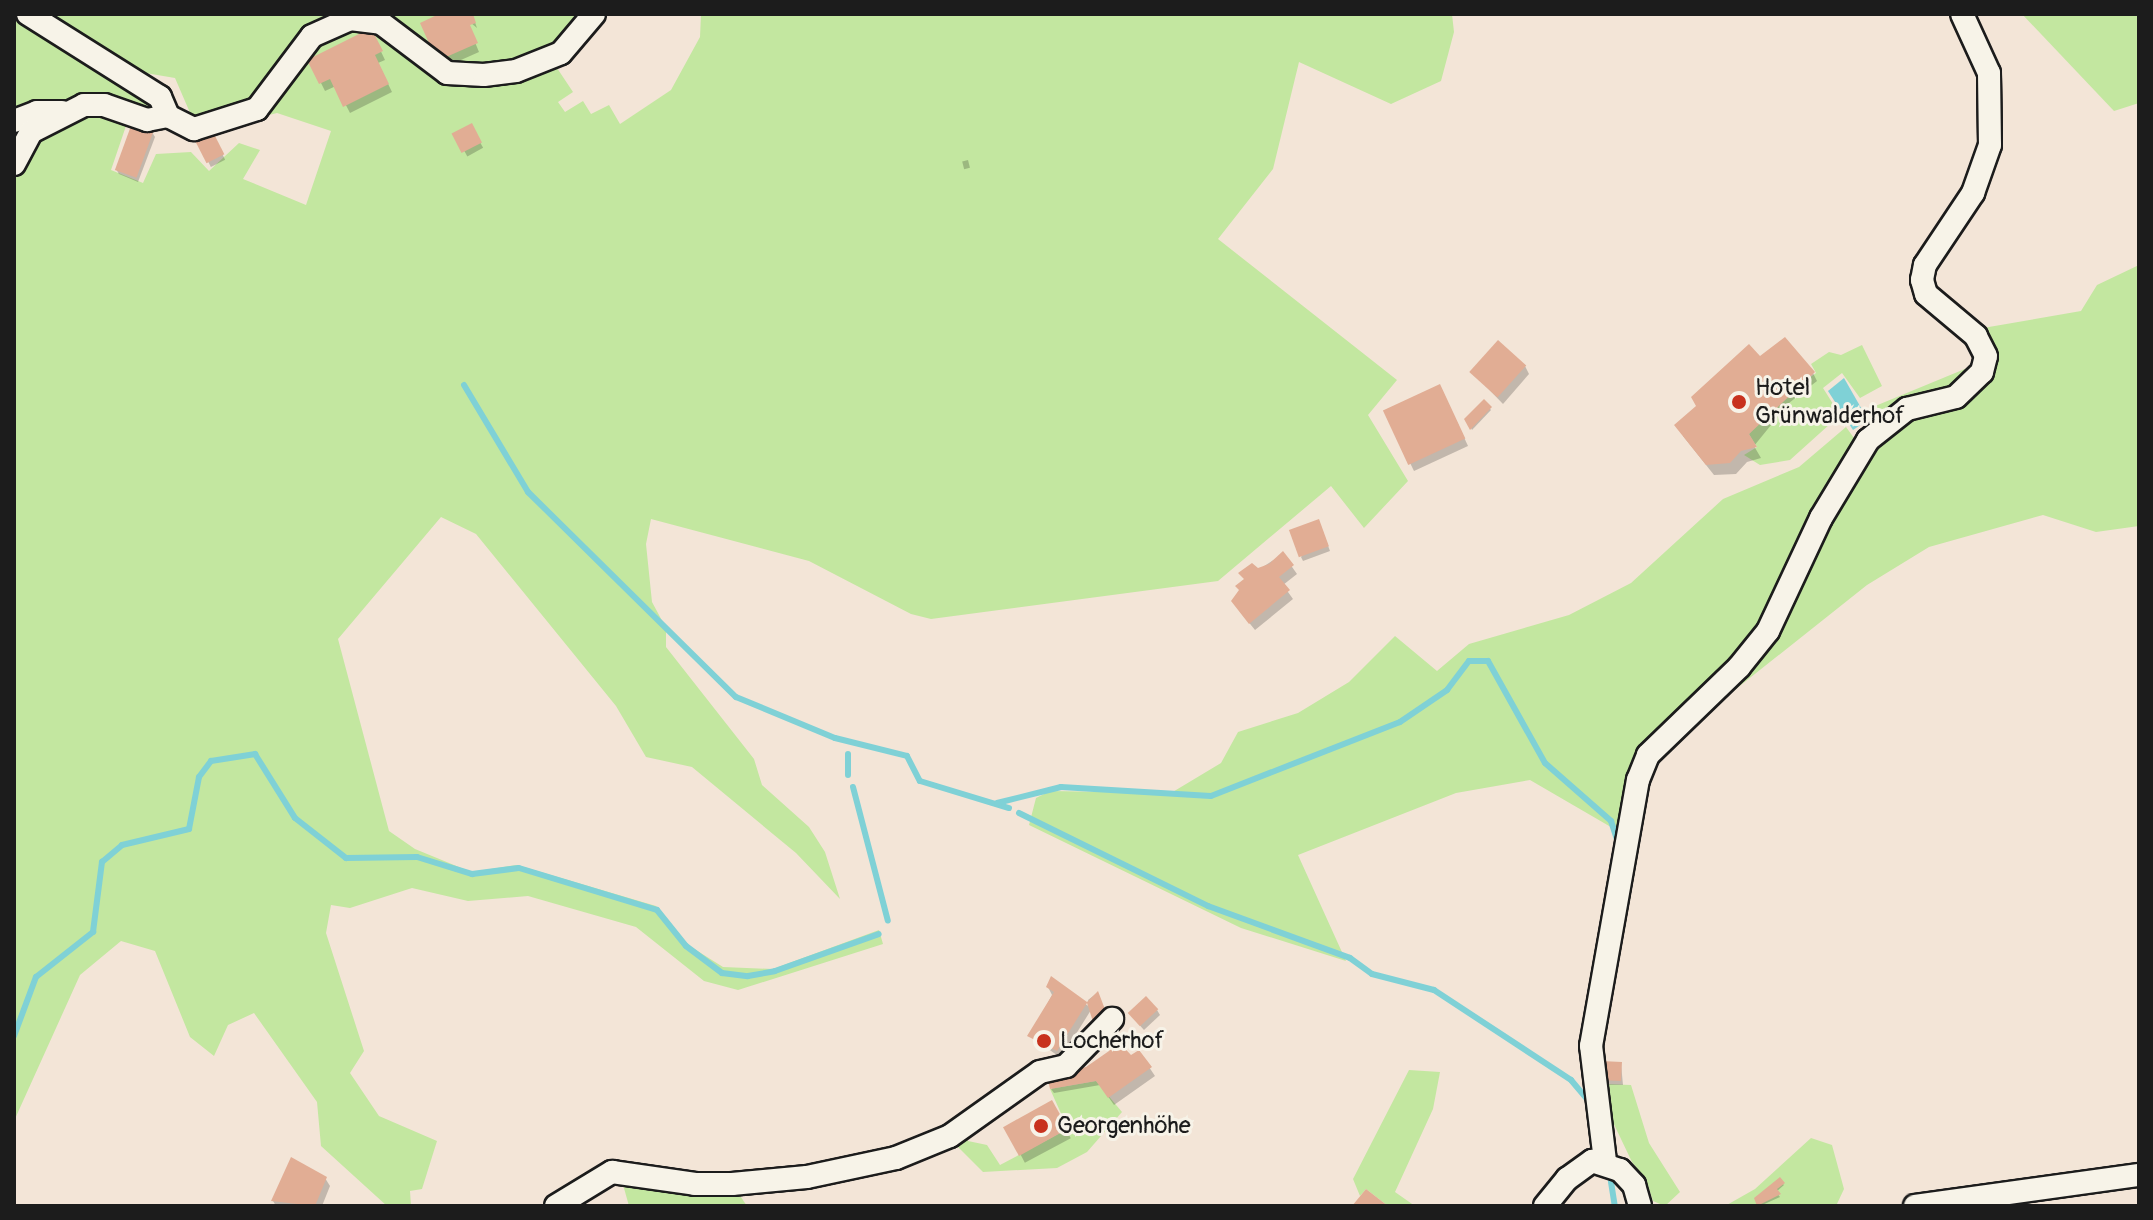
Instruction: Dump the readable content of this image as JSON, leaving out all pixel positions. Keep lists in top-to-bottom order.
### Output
{
  "places": ["Hotel Grünwalderhof", "Locherhof", "Georgenhöhe"]
}
